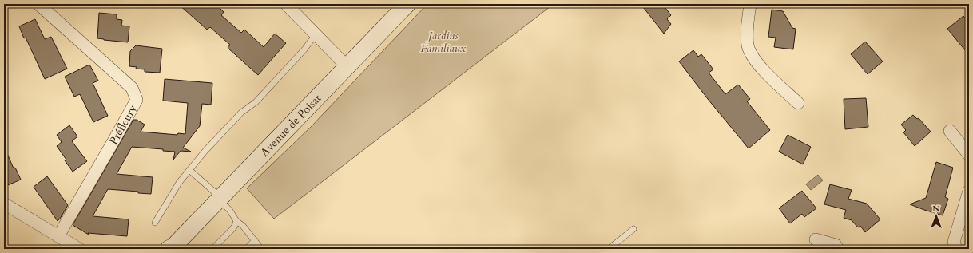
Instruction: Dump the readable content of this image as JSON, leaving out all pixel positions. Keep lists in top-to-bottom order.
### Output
{
  "streets": {
    "main road": ["Avenue de Poisat"],
    "street": ["Préfleury"]
  },
  "parks": ["Jardins Familiaux"],
  "north": "top"
}
